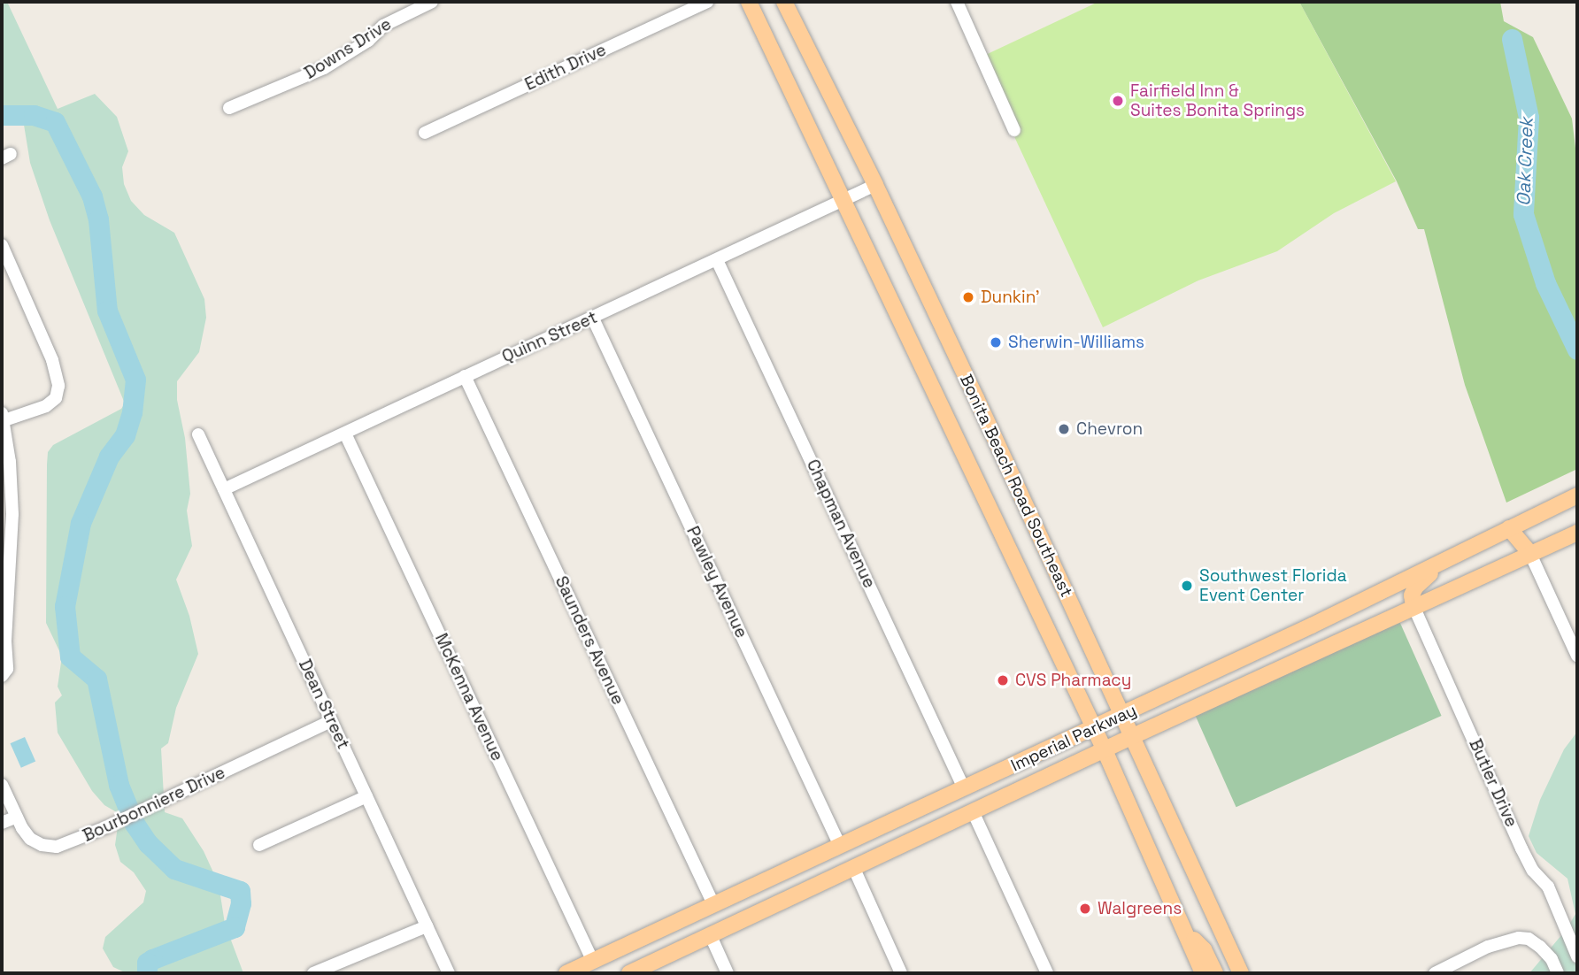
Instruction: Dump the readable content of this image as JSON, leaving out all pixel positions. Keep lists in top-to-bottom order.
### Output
{
  "streets": {
    "main road": ["Bonita Beach Road Southeast", "Imperial Parkway"],
    "street": [
      "Downs Drive",
      "Edith Drive",
      "Quinn Street",
      "Chapman Avenue",
      "Pawley Avenue",
      "Saunders Avenue",
      "McKenna Avenue",
      "Dean Street",
      "Butler Drive",
      "Bourbonniere Drive"
    ]
  },
  "crossings": [
    ["Quinn Street", "Bonita Beach Road Southeast"],
    ["Quinn Street", "Chapman Avenue"],
    ["Quinn Street", "Pawley Avenue"],
    ["Quinn Street", "Saunders Avenue"],
    ["Quinn Street", "McKenna Avenue"],
    ["Quinn Street", "Dean Street"],
    ["Bonita Beach Road Southeast", "Imperial Parkway"],
    ["Chapman Avenue", "Imperial Parkway"],
    ["Pawley Avenue", "Imperial Parkway"],
    ["Saunders Avenue", "Imperial Parkway"],
    ["McKenna Avenue", "Imperial Parkway"],
    ["Dean Street", "Bourbonniere Drive"],
    ["Imperial Parkway", "Butler Drive"]
  ],
  "water": ["Oak Creek"],
  "places": [
    "Fairfield Inn & Suites Bonita Springs",
    "Dunkin'",
    "Sherwin-Williams",
    "Chevron",
    "Southwest Florida Event Center",
    "CVS Pharmacy",
    "Walgreens"
  ]
}
